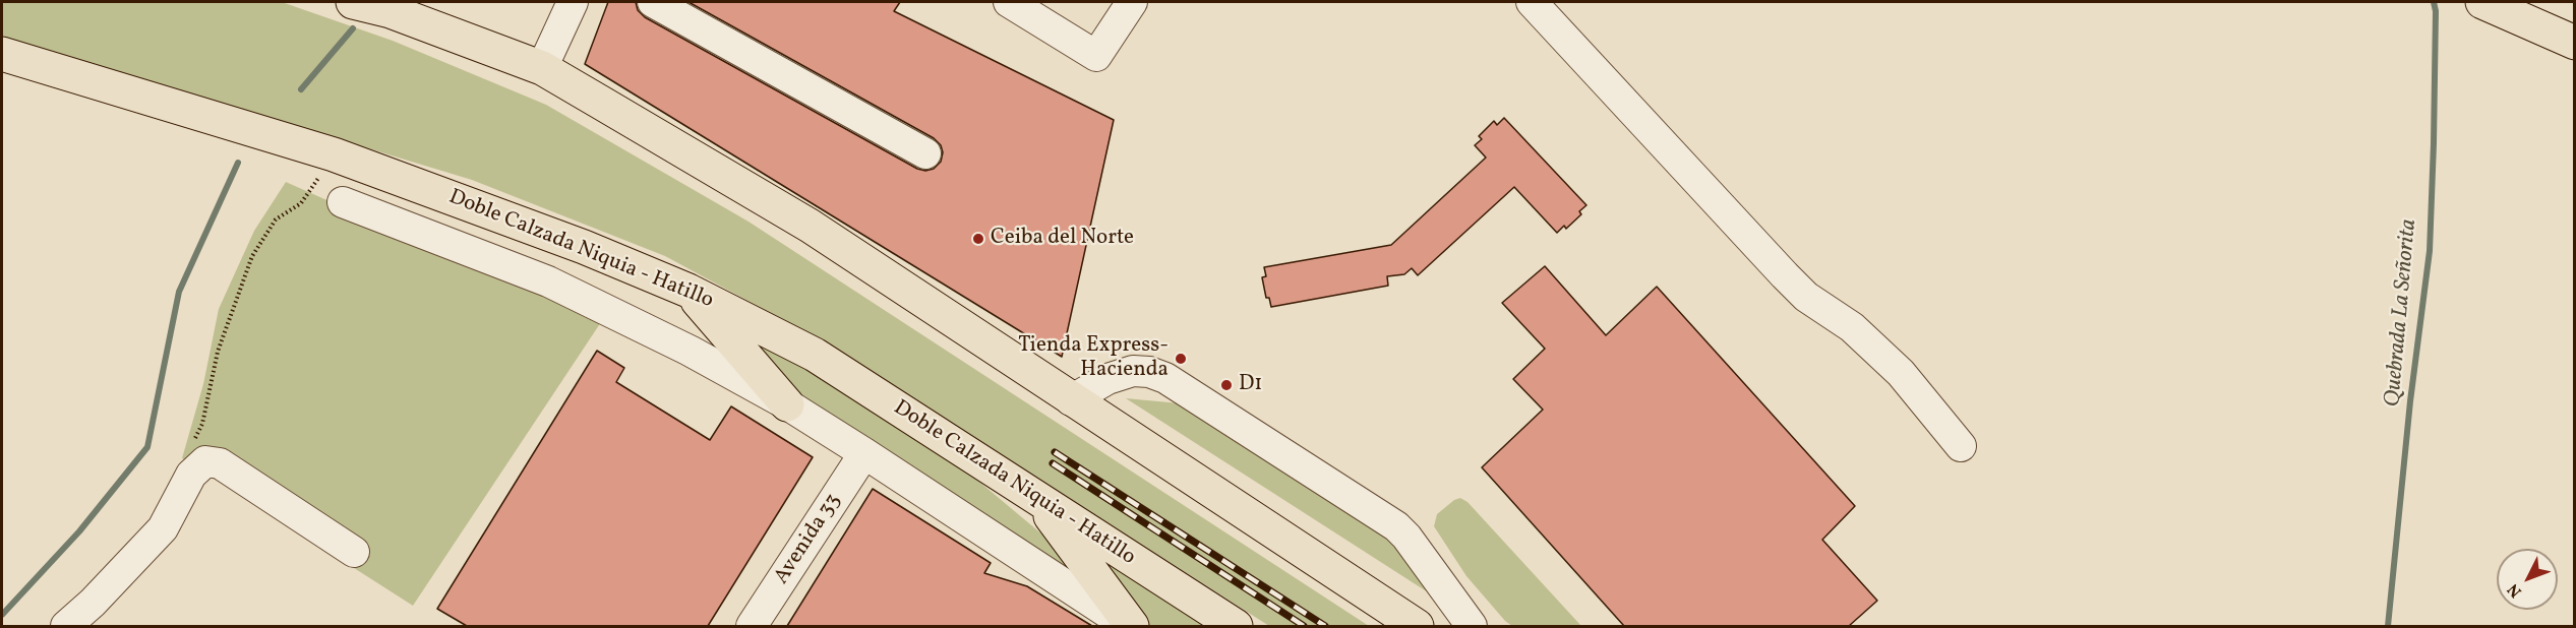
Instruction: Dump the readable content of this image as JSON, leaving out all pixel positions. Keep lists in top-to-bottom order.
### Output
{
  "streets": {
    "main road": ["Doble Calzada Niquia - Hatillo"],
    "street": ["Avenida 33"]
  },
  "water": ["Quebrada La Señorita"],
  "places": ["Ceiba del Norte", "Tienda Express- Hacienda", "D1"],
  "north": "bottom left"
}
